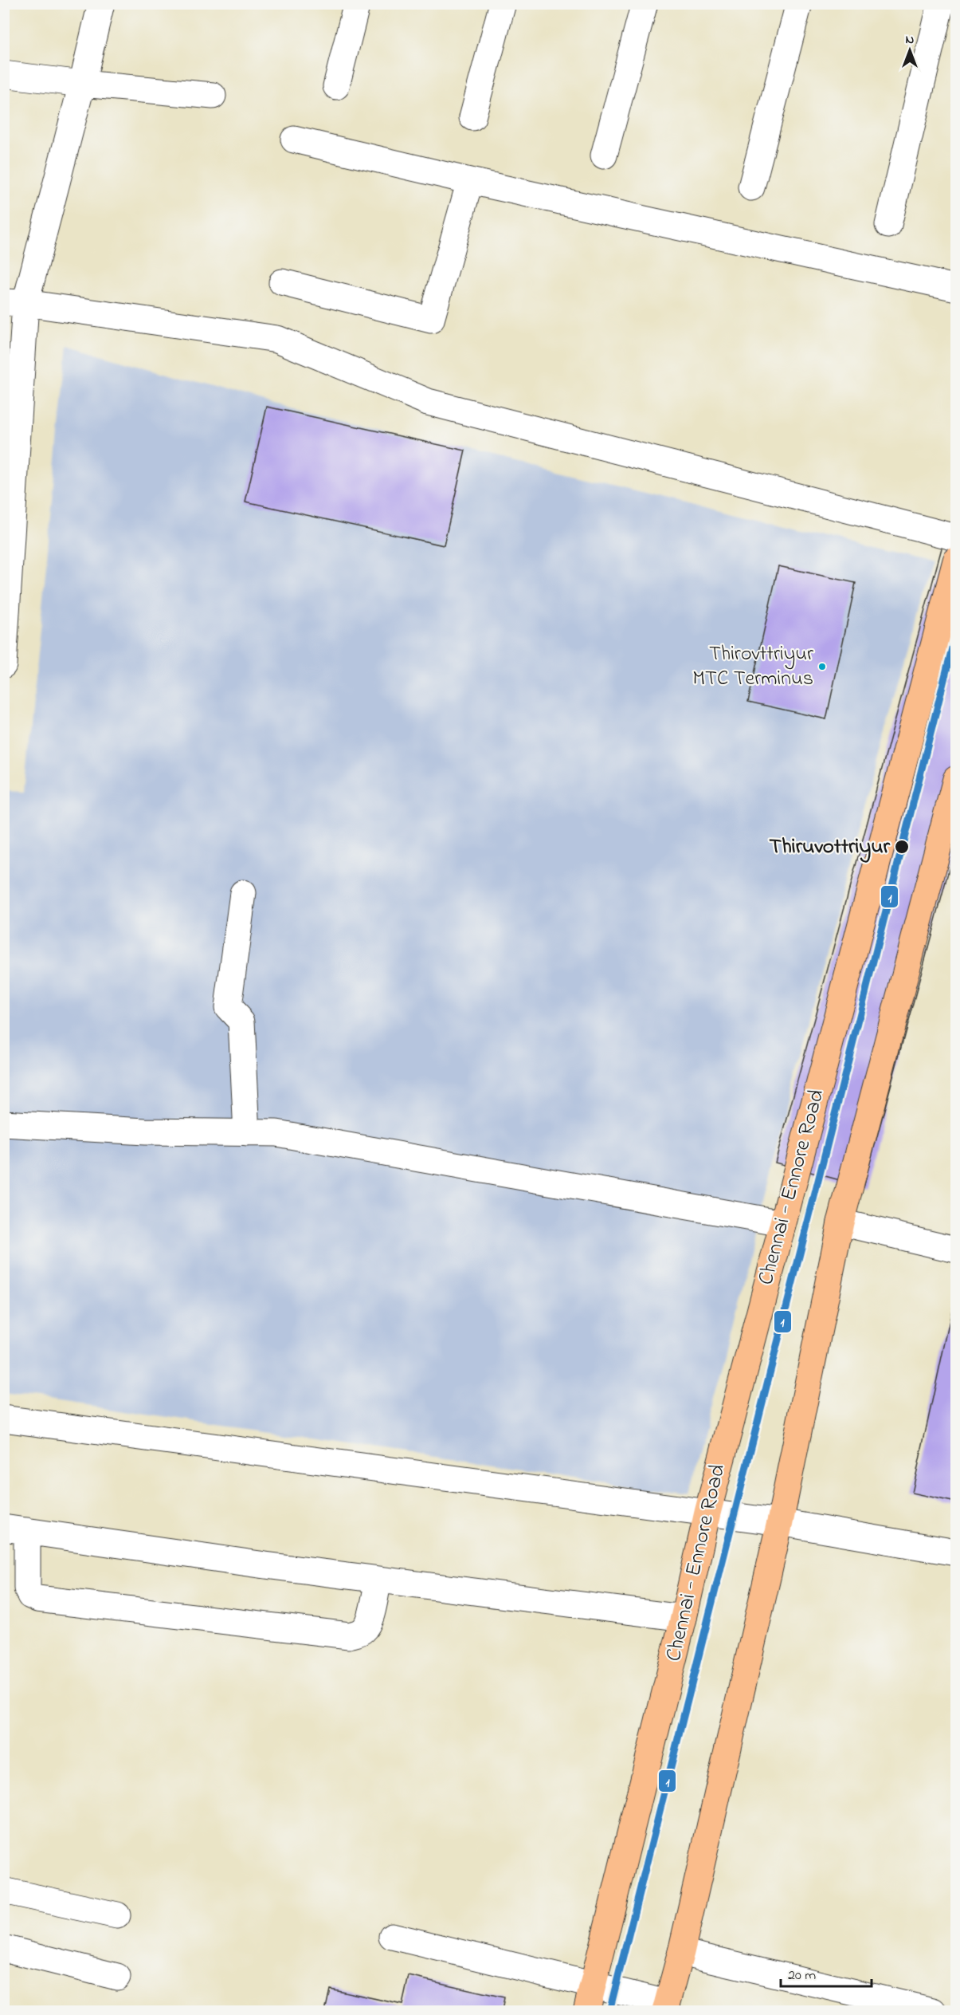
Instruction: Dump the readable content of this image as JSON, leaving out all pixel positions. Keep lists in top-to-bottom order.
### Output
{
  "streets": {
    "main road": ["Chennai - Ennore Road"]
  },
  "places": ["Thirovttriyur MTC Terminus", "Thiruvottriyur"],
  "lines": ["transit line 1"],
  "scale_bar": "20 m",
  "north": "top"
}
